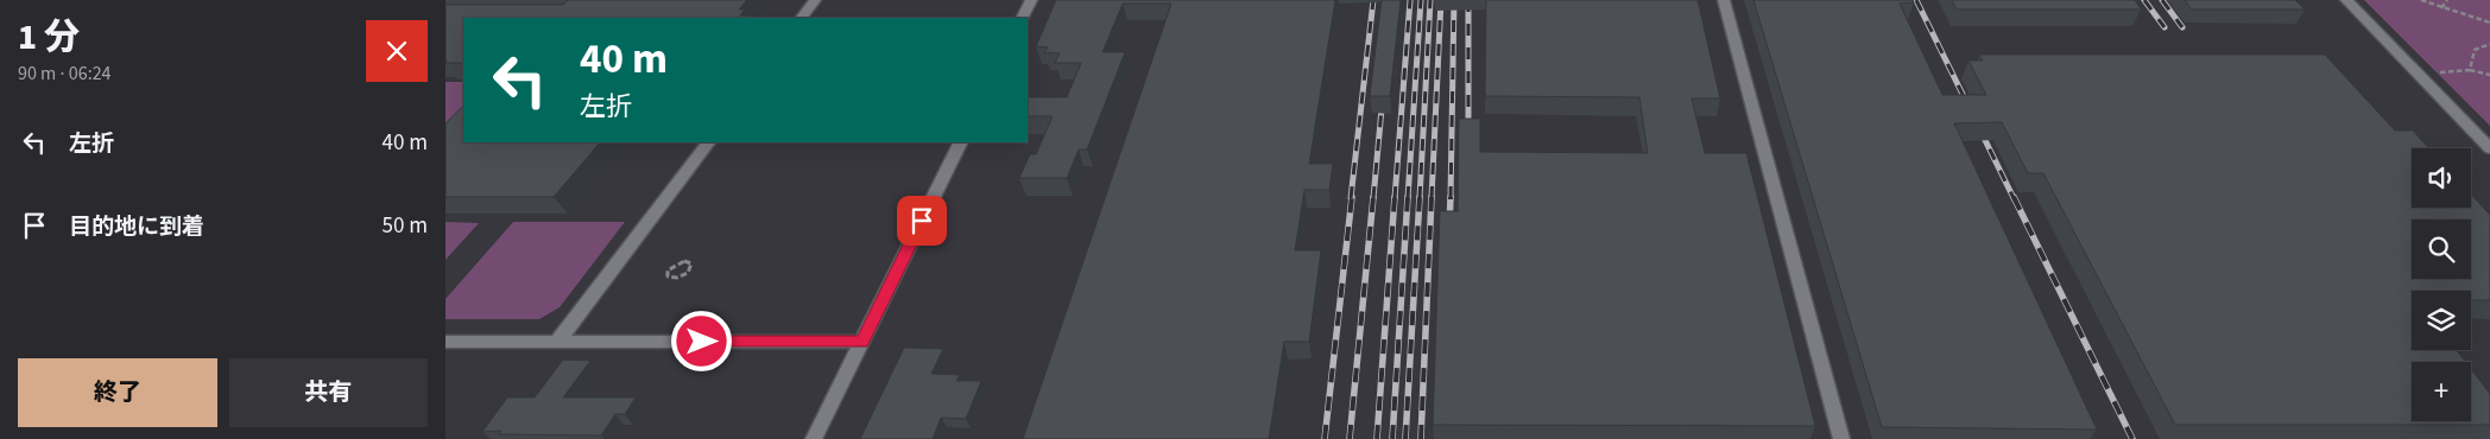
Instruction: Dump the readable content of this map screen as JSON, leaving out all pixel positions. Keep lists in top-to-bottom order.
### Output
{
  "page": {
    "heading": ["1 分", "90 m · 06:24"],
    "turn": ["40 m", "左折"],
    "list": [
      {
        "name": "左折",
        "value": "40 m"
      },
      {
        "name": "目的地に到着",
        "value": "50 m"
      }
    ],
    "map_buttons": "+",
    "buttons": ["終了", "共有"]
  }
}
